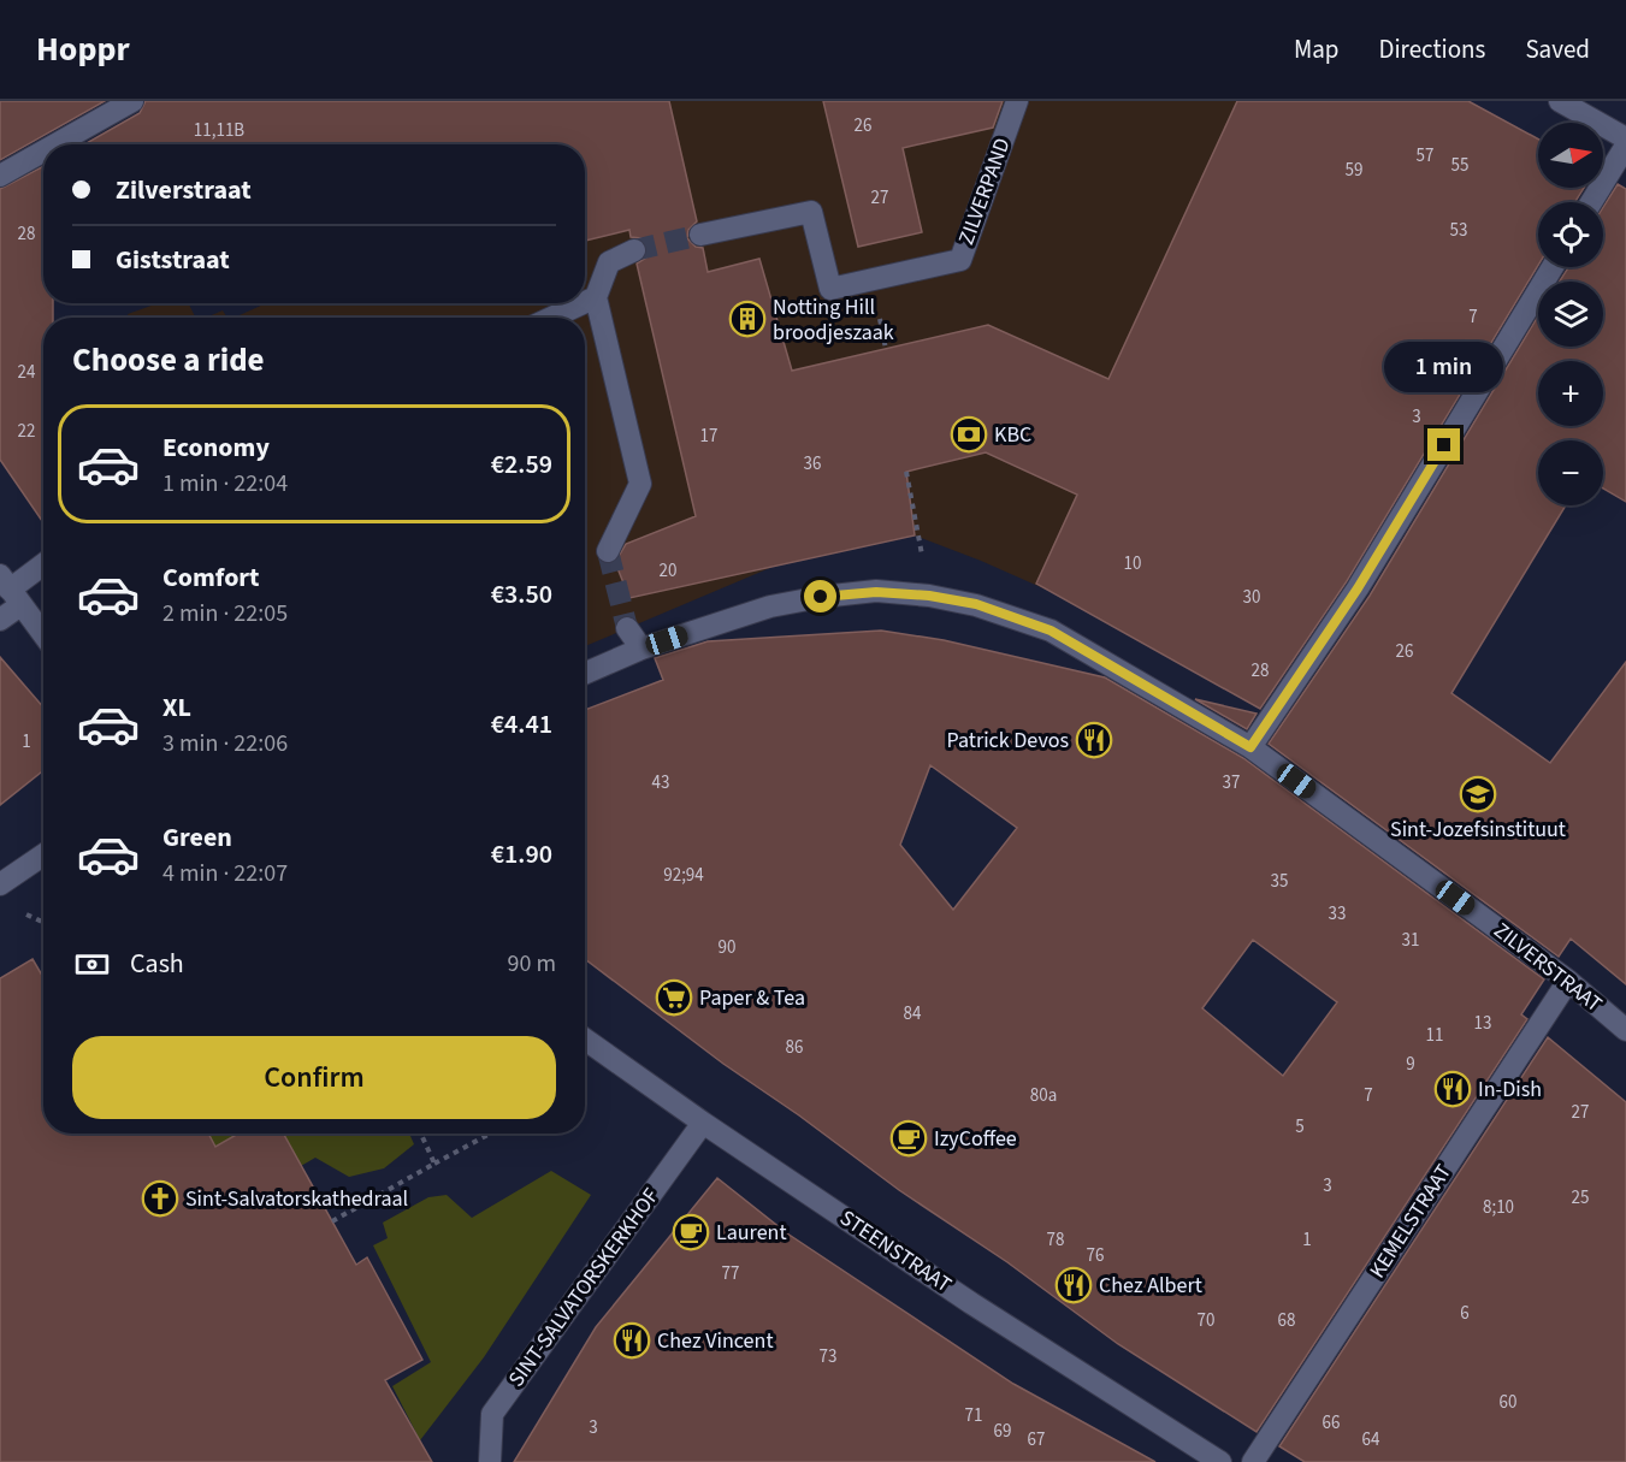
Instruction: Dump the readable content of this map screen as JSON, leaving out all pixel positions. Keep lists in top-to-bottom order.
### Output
{
  "streets": {
    "street": [
      "ZILVERPAND",
      "ZILVERSTRAAT",
      "KEMELSTRAAT",
      "STEENSTRAAT",
      "SINT-SALVATORSKERKHOF"
    ]
  },
  "crossings": [
    ["ZILVERSTRAAT", "KEMELSTRAAT"],
    ["STEENSTRAAT", "SINT-SALVATORSKERKHOF"]
  ],
  "places": {
    "building": ["Notting Hill broodjeszaak"],
    "bank": ["KBC"],
    "restaurant": [
      "Patrick Devos",
      "In-Dish",
      "Chez Albert",
      "Chez Vincent"
    ],
    "school or university": ["Sint-Jozefsinstituut"],
    "supermarket": ["Paper & Tea"],
    "cafe": ["IzyCoffee", "Laurent"],
    "church": ["Sint-Salvatorskathedraal"]
  },
  "house_numbers": [
    "26",
    "11,11B",
    "57",
    "55",
    "59",
    "27",
    "53",
    "28",
    "7",
    "24",
    "3",
    "22",
    "17",
    "36",
    "10",
    "20",
    "30",
    "26",
    "28",
    "1",
    "43",
    "37",
    "92;94",
    "35",
    "33",
    "31",
    "90",
    "84",
    "13",
    "11",
    "86",
    "9",
    "80a",
    "7",
    "27",
    "5",
    "3",
    "25",
    "8;10",
    "78",
    "1",
    "76",
    "77",
    "6",
    "70",
    "68",
    "73",
    "60",
    "71",
    "66",
    "3",
    "69",
    "67",
    "64"
  ],
  "north": "right",
  "page": {
    "header": "Hoppr",
    "nav": ["Map", "Directions", "Saved"],
    "map_buttons": ["+", "−"],
    "banner": ["Zilverstraat", "Giststraat"],
    "heading": "Choose a ride",
    "bubble": "1 min",
    "list": [
      {
        "name": "Economy",
        "note": "1 min · 22:04",
        "value": "€2.59"
      },
      {
        "name": "Comfort",
        "note": "2 min · 22:05",
        "value": "€3.50"
      },
      {
        "name": "XL",
        "note": "3 min · 22:06",
        "value": "€4.41"
      },
      {
        "name": "Green",
        "note": "4 min · 22:07",
        "value": "€1.90"
      }
    ],
    "pay": ["Cash", "90 m"],
    "buttons": "Confirm"
  }
}
